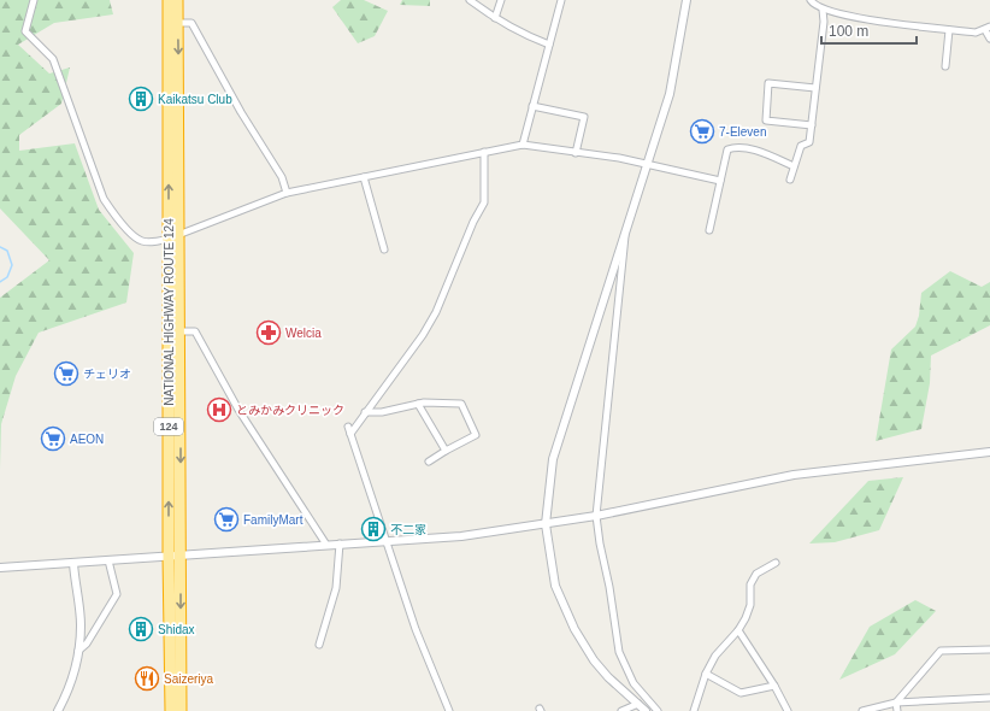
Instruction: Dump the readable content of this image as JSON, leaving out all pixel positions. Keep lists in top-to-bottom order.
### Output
{
  "streets": {
    "highway": ["NATIONAL HIGHWAY ROUTE 124", "124"]
  },
  "places": {
    "building": ["Kaikatsu Club", "不二家", "Shidax"],
    "supermarket": [
      "7-Eleven",
      "チェリオ",
      "AEON",
      "FamilyMart"
    ],
    "pharmacy": ["Welcia"],
    "hospital": ["とみかみクリニック"],
    "restaurant": ["Saizeriya"]
  },
  "scale_bar": "100 m"
}
